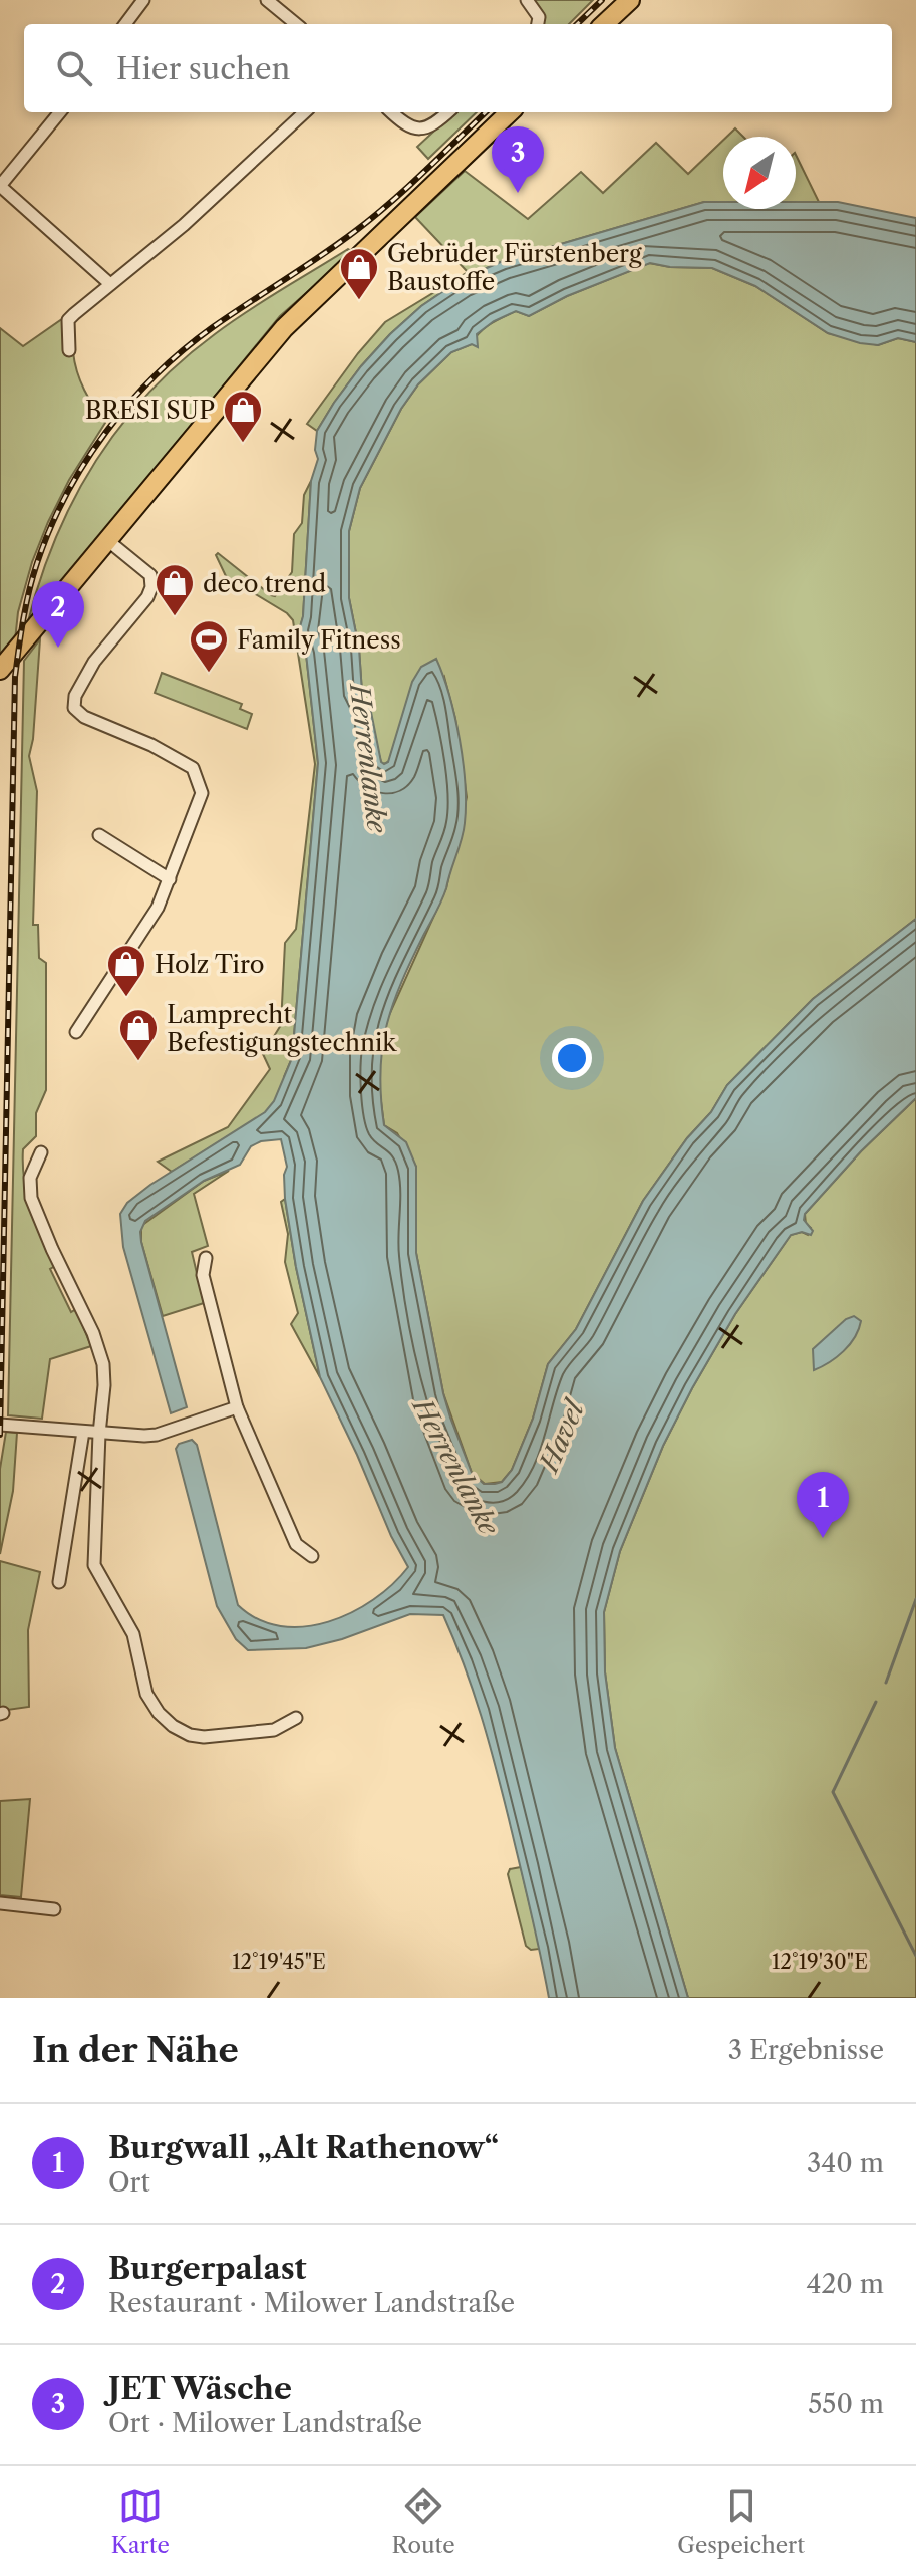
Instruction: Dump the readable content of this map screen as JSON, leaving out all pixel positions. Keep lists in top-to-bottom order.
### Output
{
  "water": ["Herrenlanke", "Havel"],
  "places": {
    "shop": [
      "Gebrüder Fürstenberg Baustoffe",
      "BRESI SUP",
      "deco trend",
      "Holz Tiro",
      "Lamprecht Befestigungstechnik"
    ],
    "sports": ["Family Fitness"]
  },
  "north": "bottom left",
  "page": {
    "search": "Hier suchen",
    "pins": ["3", "2", "1"],
    "heading": ["In der Nähe", "3 Ergebnisse"],
    "list": [
      {
        "mark": "1",
        "name": "Burgwall „Alt Rathenow“",
        "note": "Ort",
        "value": "340 m"
      },
      {
        "mark": "2",
        "name": "Burgerpalast",
        "note": "Restaurant · Milower Landstraße",
        "value": "420 m"
      },
      {
        "mark": "3",
        "name": "JET Wäsche",
        "note": "Ort · Milower Landstraße",
        "value": "550 m"
      }
    ],
    "nav": ["Karte", "Route", "Gespeichert"]
  },
  "coordinates": ["12°19'45\"E", "12°19'30\"E"]
}
